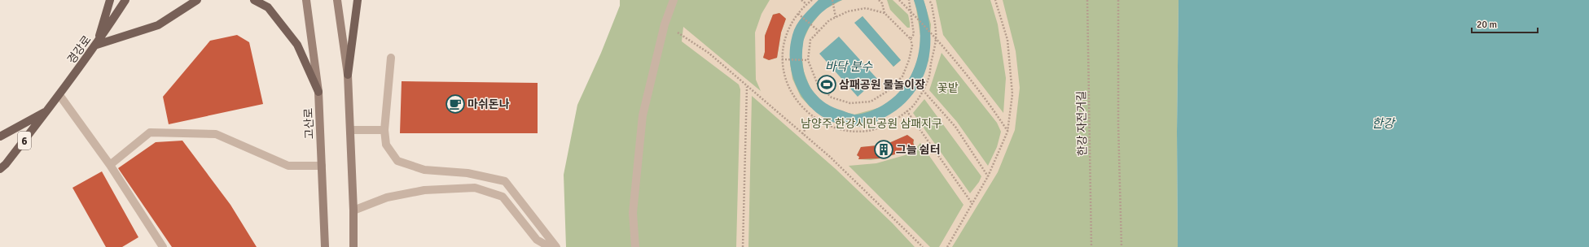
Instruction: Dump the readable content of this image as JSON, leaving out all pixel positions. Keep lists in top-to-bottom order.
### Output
{
  "streets": {
    "main road": ["경강로", "6"],
    "street": ["고산로"],
    "path": ["한강 자전거길"]
  },
  "water": ["바닥 분수", "한강"],
  "parks": ["꽃밭", "남양주 한강시민공원 삼패지구"],
  "places": {
    "sports": ["삼패공원 물놀이장"],
    "cafe": ["마쉬돈나"],
    "building": ["그늘 쉼터"]
  },
  "scale_bar": "20 m"
}
